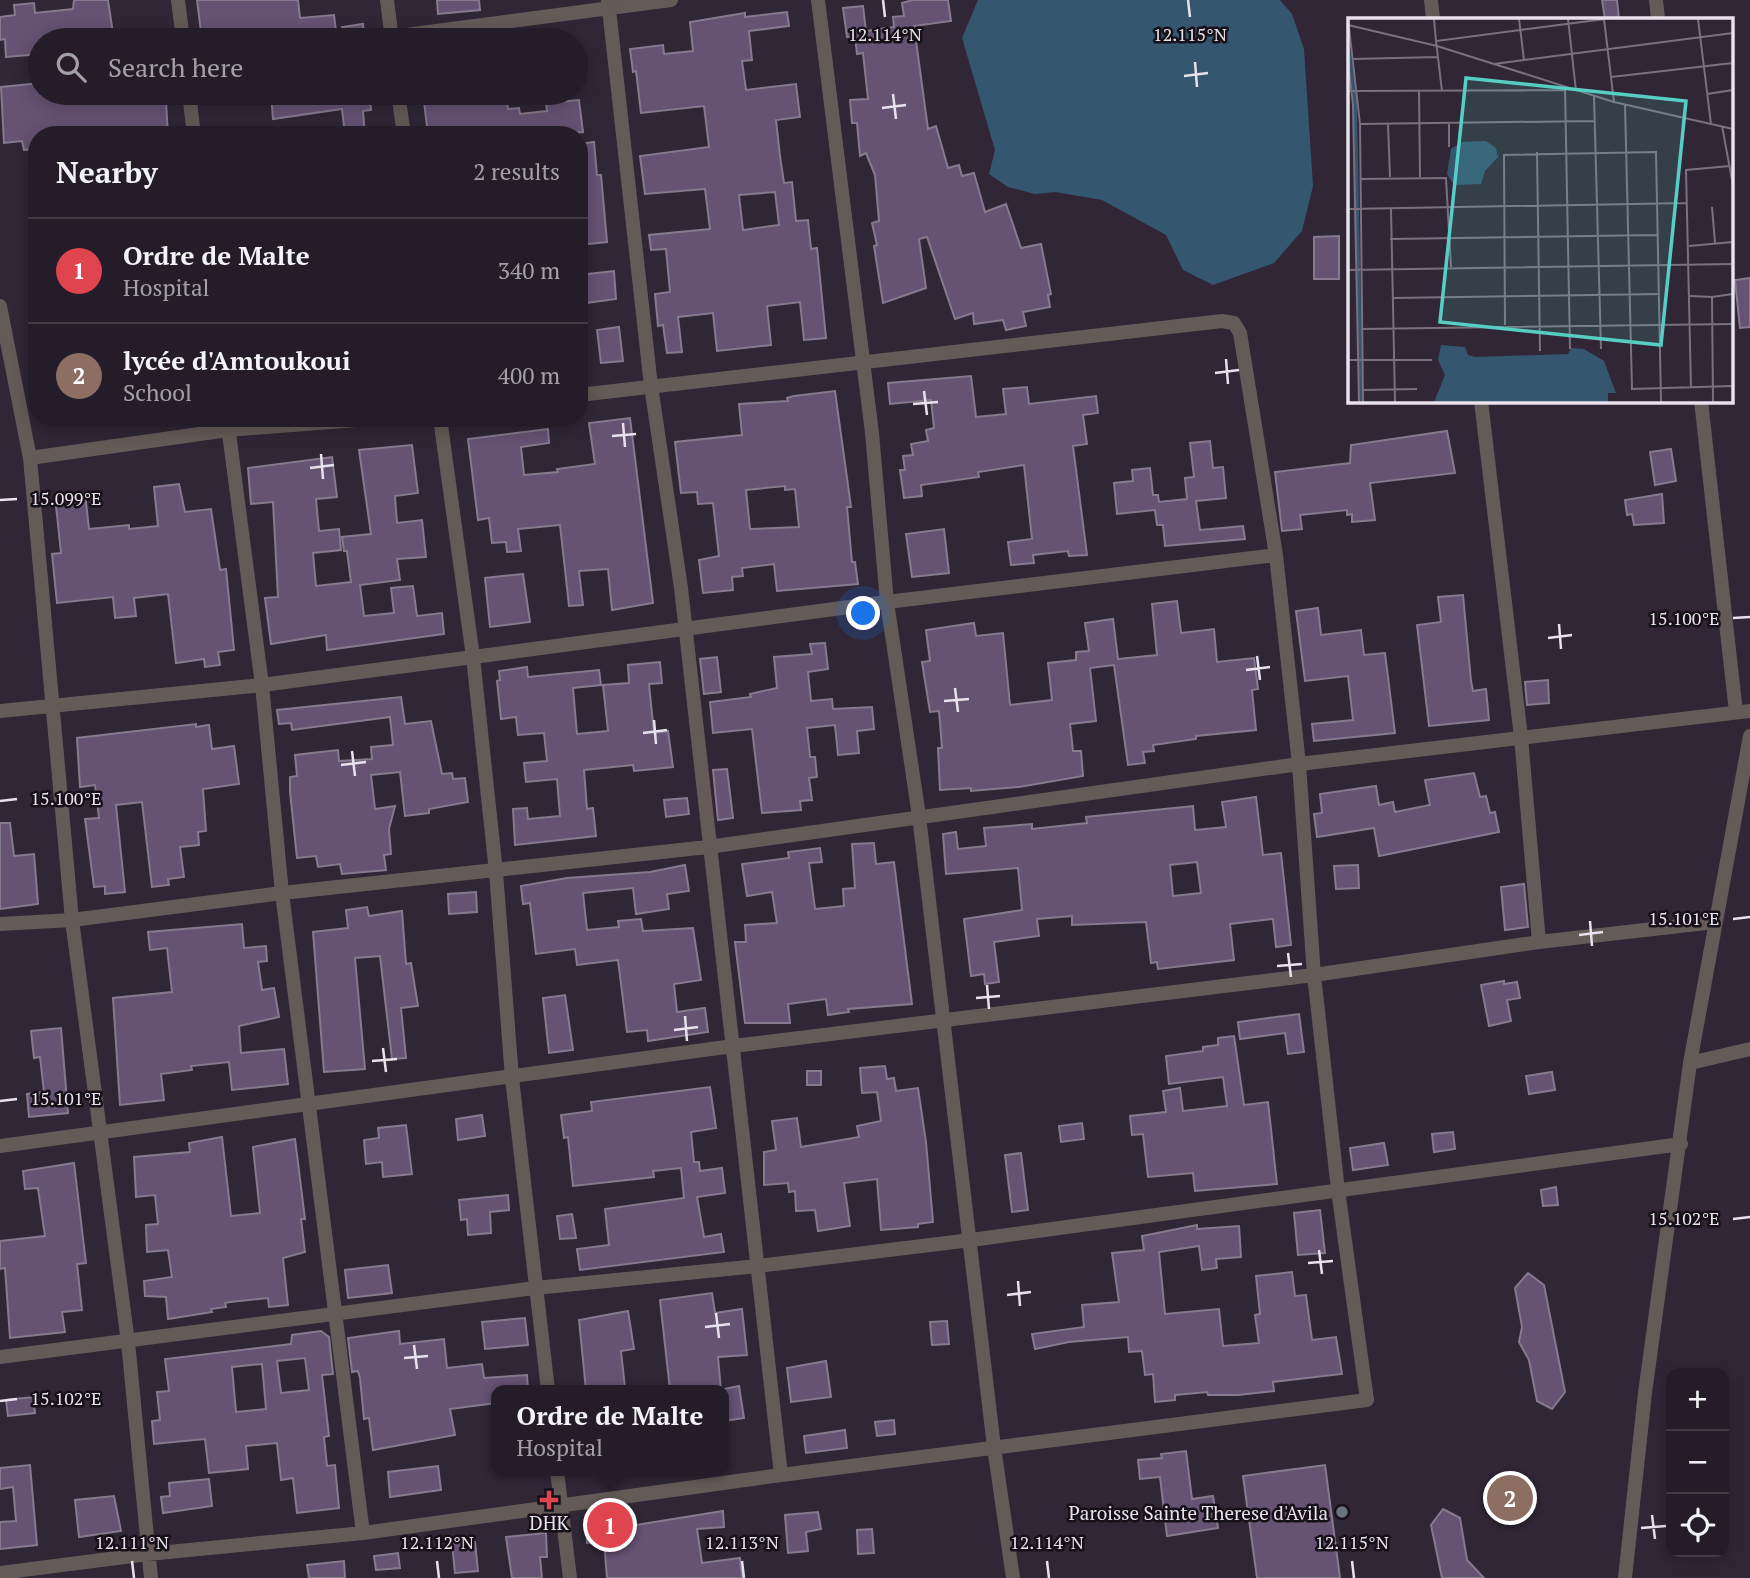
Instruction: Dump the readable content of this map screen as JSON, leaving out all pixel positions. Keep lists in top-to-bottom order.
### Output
{
  "places": {
    "health": ["DHK"],
    "other": ["Paroisse Sainte Therese d'Avila"]
  },
  "page": {
    "search": "Search here",
    "heading": ["Nearby", "2 results"],
    "list": [
      {
        "mark": "1",
        "name": "Ordre de Malte",
        "note": "Hospital",
        "value": "340 m"
      },
      {
        "mark": "2",
        "name": "lycée d'Amtoukoui",
        "note": "School",
        "value": "400 m"
      }
    ],
    "map_buttons": ["+", "−"],
    "popup": ["Ordre de Malte", "Hospital"],
    "pins": ["2", "1"]
  },
  "coordinates": [
    "12.114°N",
    "12.115°N",
    "15.099°E",
    "15.100°E",
    "15.101°E",
    "15.102°E",
    "12.111°N",
    "12.112°N",
    "12.113°N"
  ]
}
